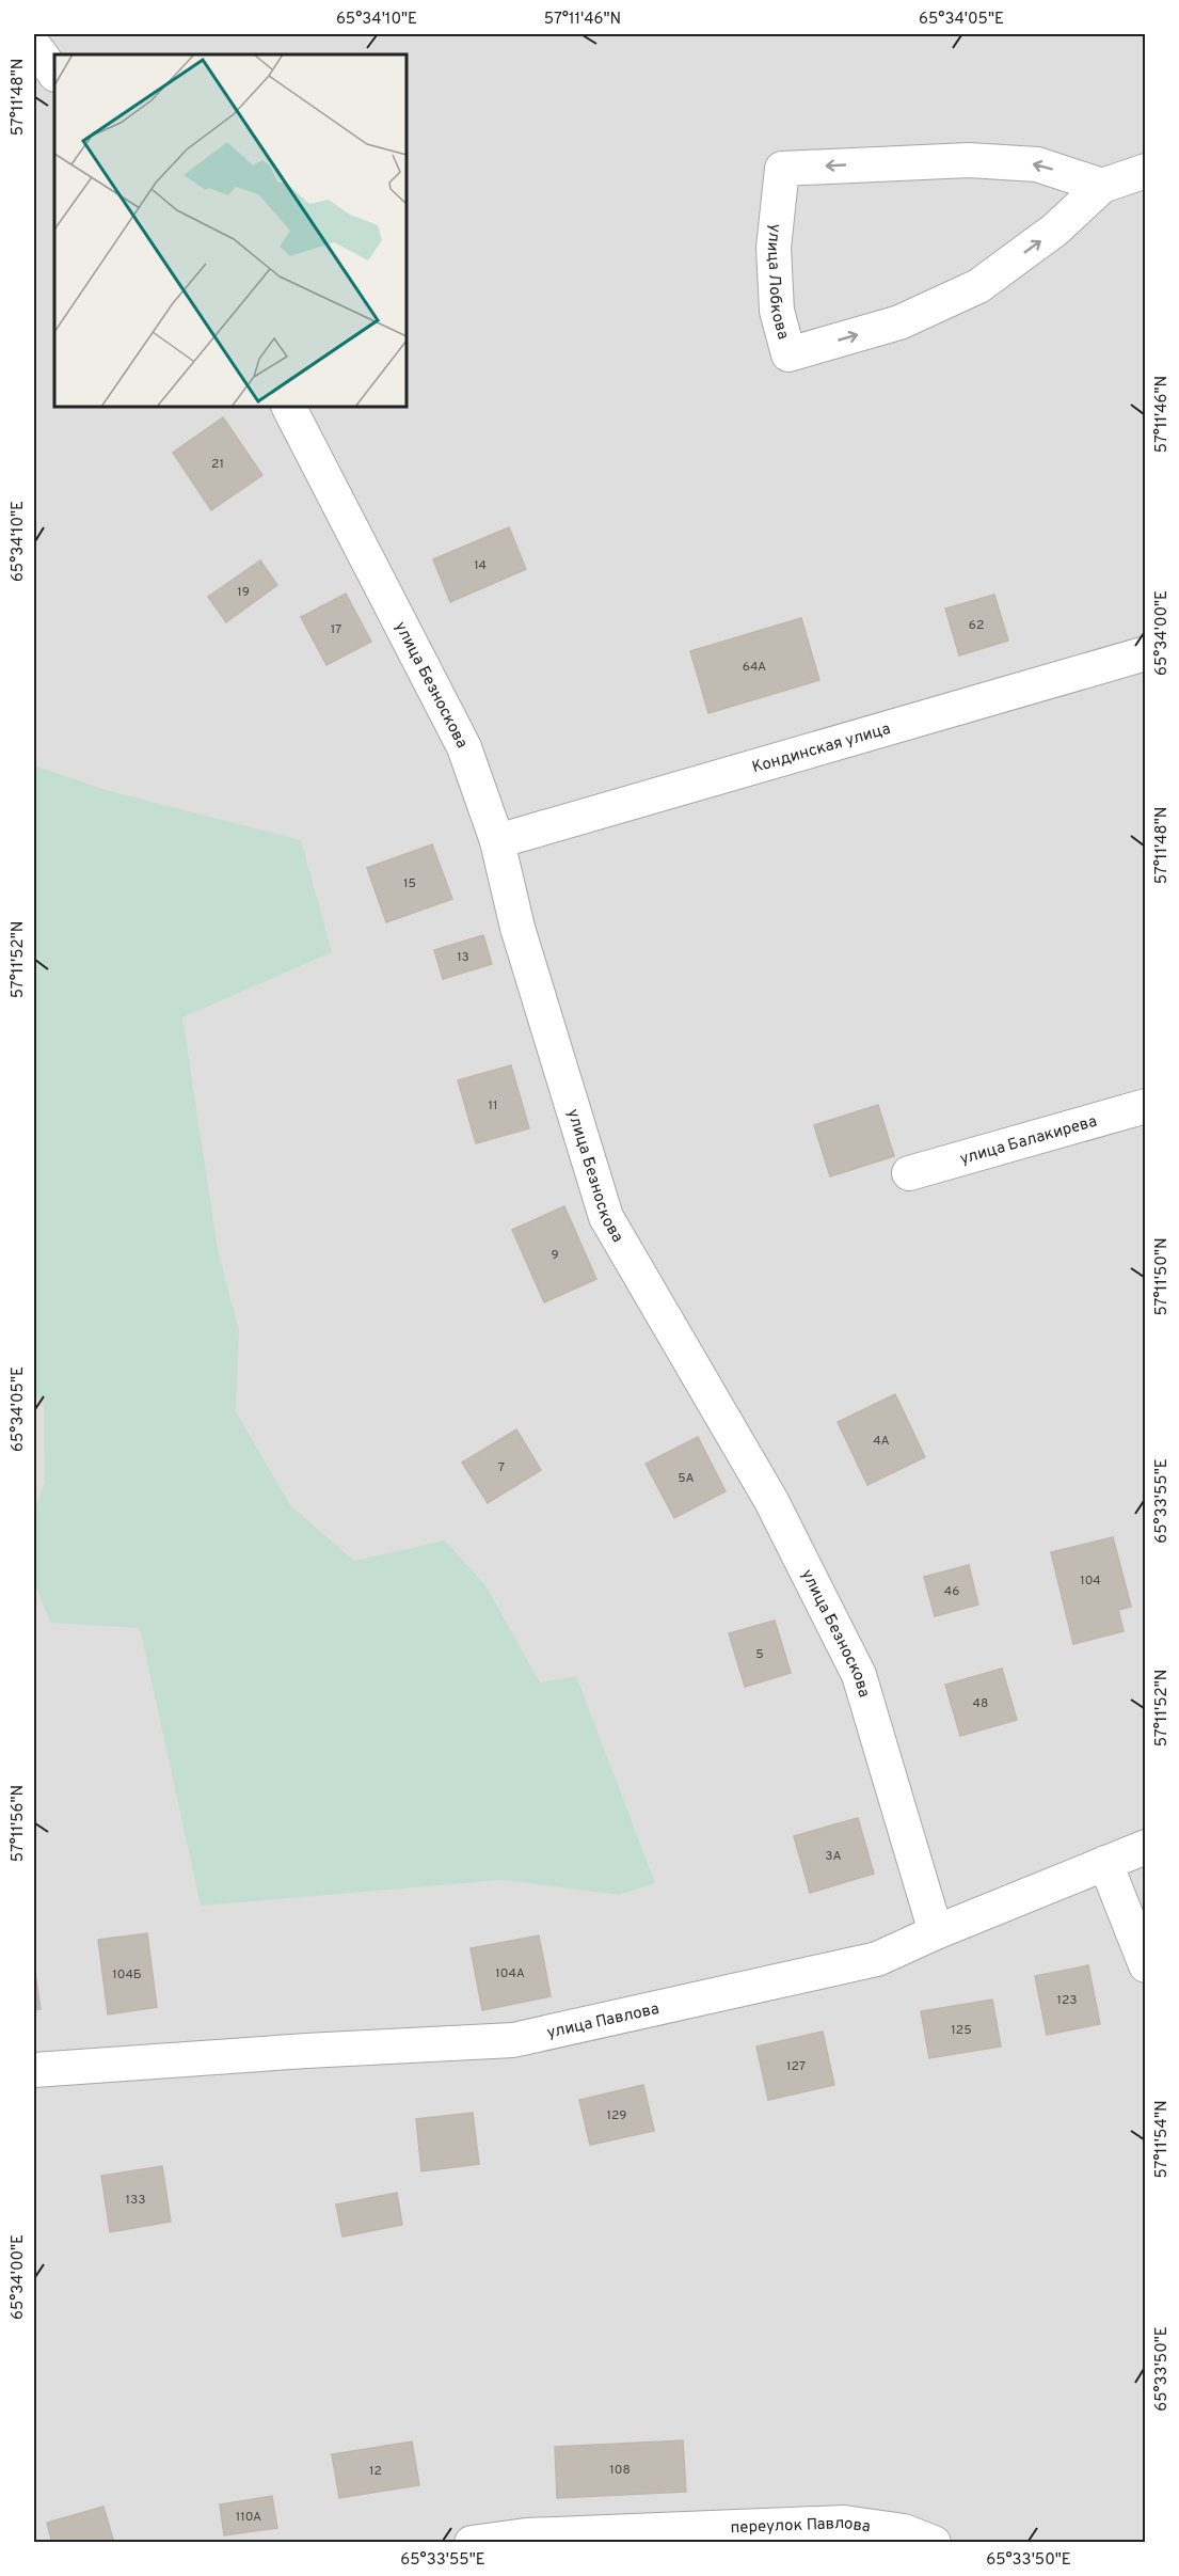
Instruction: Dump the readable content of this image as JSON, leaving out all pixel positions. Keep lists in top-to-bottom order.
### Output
{
  "streets": {
    "street": [
      "улица Лобкова",
      "улица Безноскова",
      "Кондинская улица",
      "улица Балакирева",
      "улица Павлова",
      "переулок Павлова"
    ]
  },
  "crossings": [
    ["улица Безноскова", "Кондинская улица"],
    ["улица Безноскова", "улица Павлова"]
  ],
  "house_numbers": [
    "21",
    "14",
    "19",
    "62",
    "17",
    "64А",
    "15",
    "13",
    "11",
    "9",
    "4А",
    "7",
    "5А",
    "104",
    "46",
    "5",
    "48",
    "3А",
    "104А",
    "104Б",
    "123",
    "125",
    "127",
    "129",
    "133",
    "108",
    "12",
    "110А"
  ],
  "coordinates": [
    "65°34'10\"E",
    "57°11'46\"N",
    "65°34'05\"E",
    "57°11'48\"N",
    "65°34'00\"E",
    "57°11'52\"N",
    "57°11'50\"N",
    "65°33'55\"E",
    "57°11'56\"N",
    "57°11'54\"N",
    "65°33'50\"E"
  ]
}
